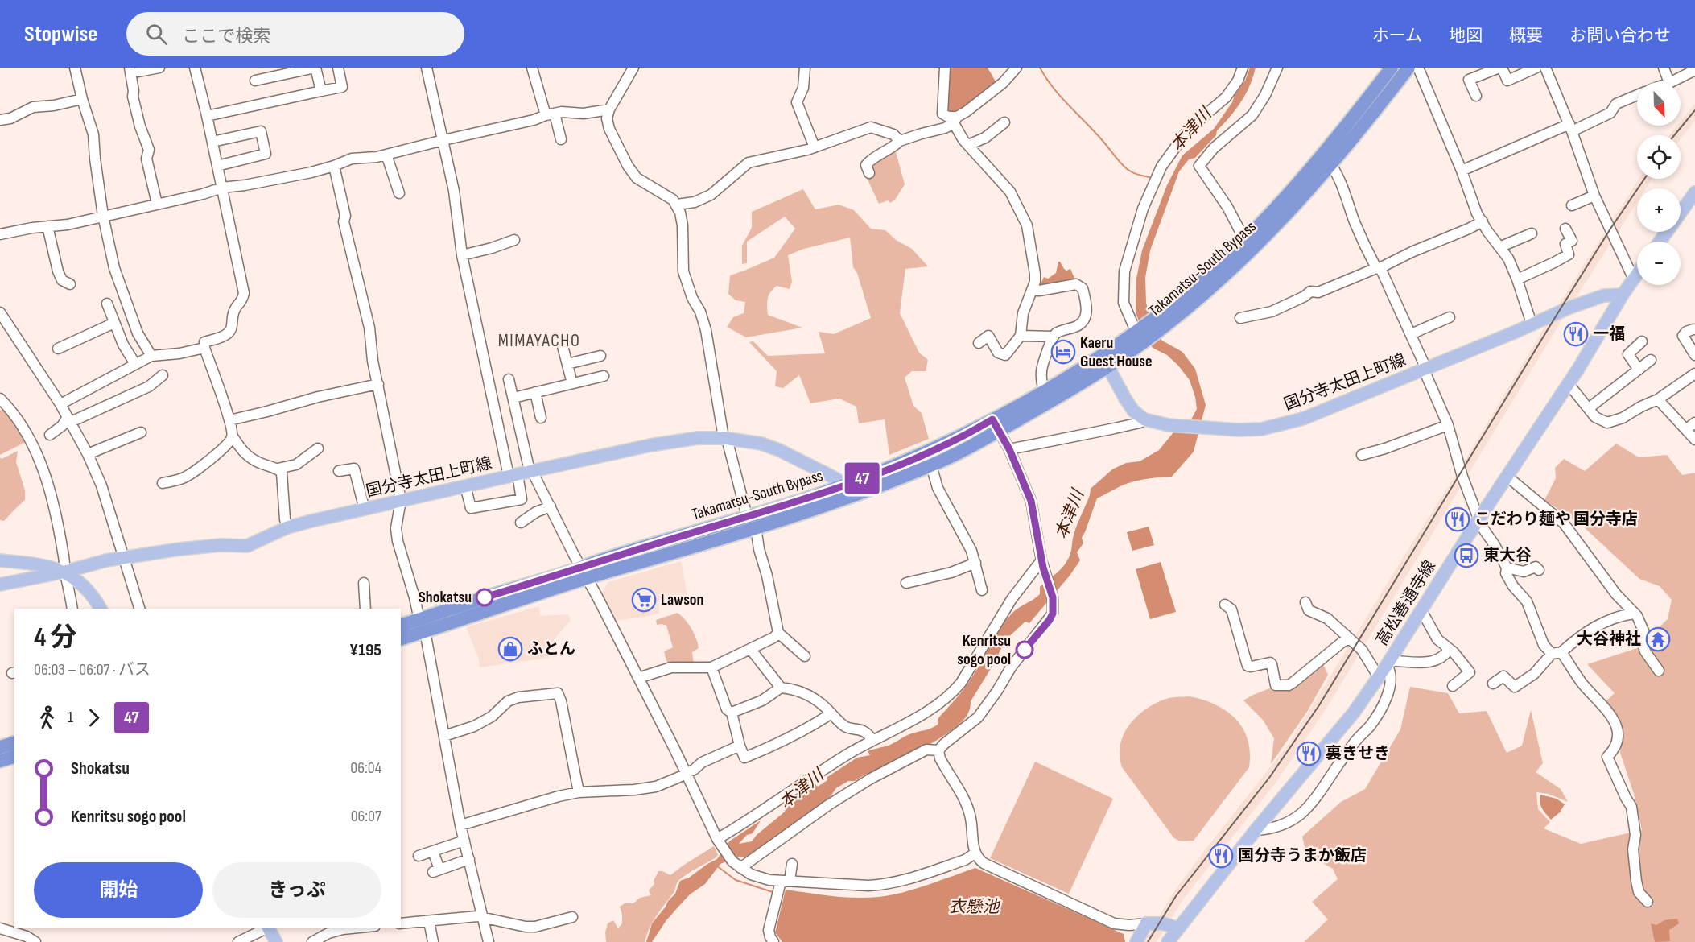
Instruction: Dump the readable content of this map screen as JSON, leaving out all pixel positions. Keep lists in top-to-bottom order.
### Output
{
  "streets": {
    "highway": ["Takamatsu-South Bypass"],
    "main road": ["国分寺太田上町線", "高松善通寺線"]
  },
  "crossings": [
    ["Takamatsu-South Bypass", "国分寺太田上町線"],
    ["国分寺太田上町線", "高松善通寺線"]
  ],
  "districts": ["MIMAYACHO"],
  "water": ["本津川", "衣懸池"],
  "places": {
    "restaurant": [
      "一福",
      "こだわり麺や 国分寺店",
      "裏きせき",
      "国分寺うまか飯店"
    ],
    "hotel": ["Kaeru Guest House"],
    "bus stop": ["東大谷"],
    "other": ["Shokatsu", "Kenritsu sogo pool"],
    "supermarket": ["Lawson"],
    "temple": ["大谷神社"],
    "shop": ["ふとん"]
  },
  "lines": ["bus line 47"],
  "north": "bottom right",
  "page": {
    "header": "Stopwise",
    "search": "ここで検索",
    "nav": [
      "ホーム",
      "地図",
      "概要",
      "お問い合わせ"
    ],
    "on_map": "47",
    "map_buttons": ["+", "−"],
    "heading": ["4 分", "06:03 – 06:07 · バス", "¥195"],
    "legs": ["1", "47"],
    "list": [
      {
        "name": "Shokatsu",
        "value": "06:04"
      },
      {
        "name": "Kenritsu sogo pool",
        "value": "06:07"
      }
    ],
    "buttons": ["開始", "きっぷ"]
  }
}
